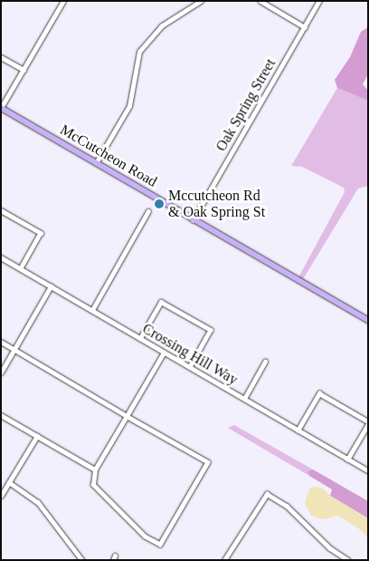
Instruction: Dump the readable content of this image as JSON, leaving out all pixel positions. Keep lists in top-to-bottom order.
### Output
{
  "streets": {
    "main road": ["McCutcheon Road"],
    "street": ["Oak Spring Street", "Crossing Hill Way"]
  },
  "crossings": [
    ["Oak Spring Street", "McCutcheon Road"]
  ],
  "places": ["Mccutcheon Rd & Oak Spring St"]
}
